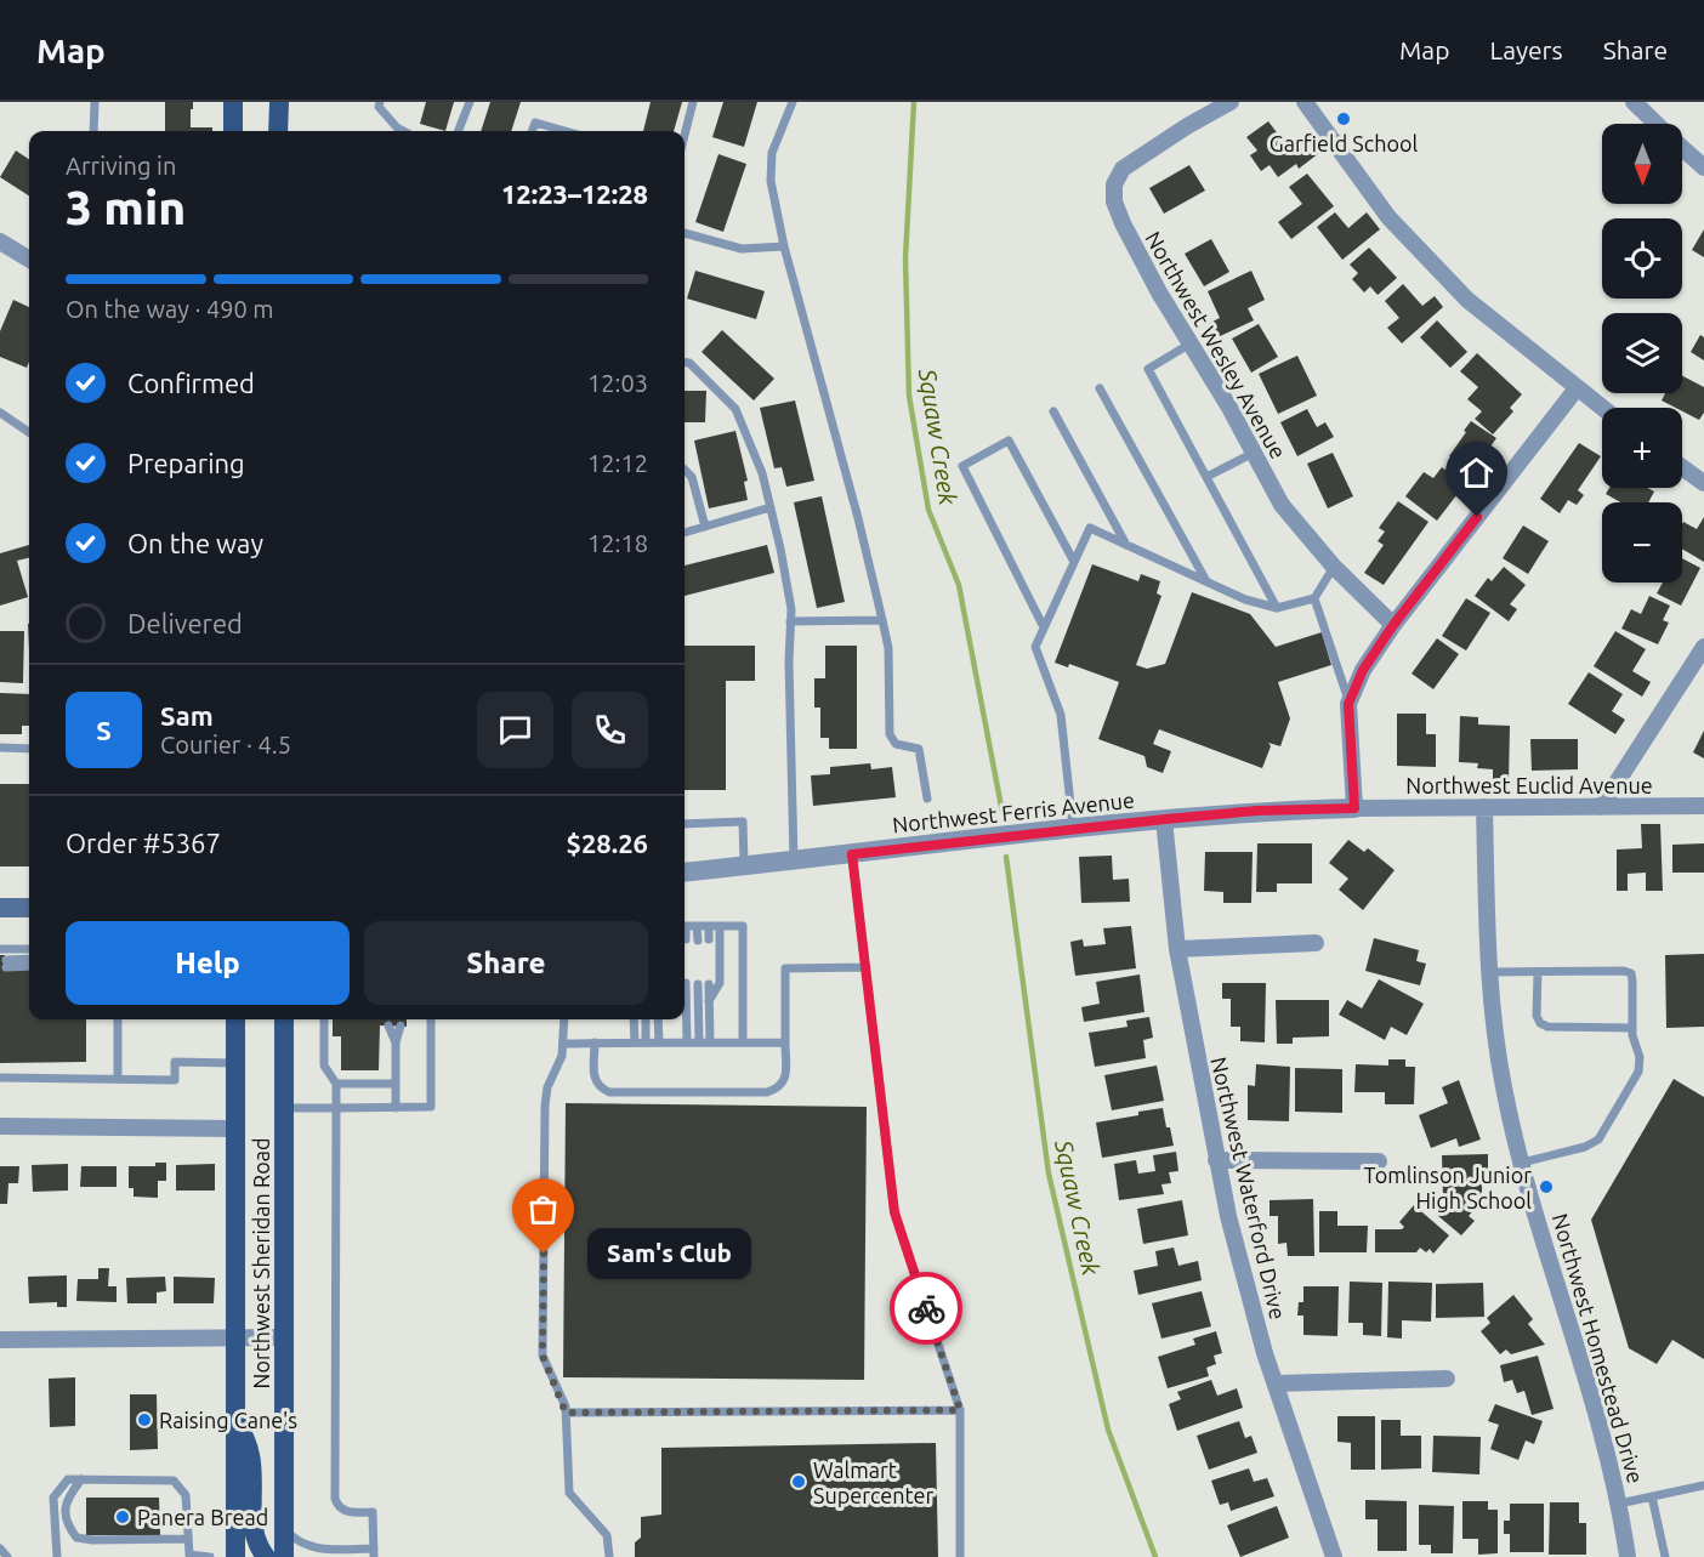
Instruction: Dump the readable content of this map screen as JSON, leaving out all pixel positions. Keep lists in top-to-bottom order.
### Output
{
  "streets": {
    "main road": ["Northwest Sheridan Road"],
    "street": [
      "Northwest Wesley Avenue",
      "Northwest Euclid Avenue",
      "Northwest Ferris Avenue",
      "Northwest Waterford Drive",
      "Northwest Homestead Drive"
    ]
  },
  "crossings": [
    ["Northwest Euclid Avenue", "Northwest Ferris Avenue"],
    ["Northwest Euclid Avenue", "Northwest Homestead Drive"],
    ["Northwest Ferris Avenue", "Northwest Waterford Drive"]
  ],
  "water": ["Squaw Creek"],
  "places": [
    "Garfield School",
    "Tomlinson Junior High School",
    "Sam's Club",
    "Raising Cane's",
    "Walmart Supercenter",
    "Panera Bread"
  ],
  "north": "bottom",
  "page": {
    "header": "Map",
    "nav": ["Map", "Layers", "Share"],
    "map_buttons": ["+", "−"],
    "heading": ["3 min", "Arriving in", "12:23–12:28"],
    "panel": [
      "Sam",
      "Courier · 4.5",
      "Order #5367",
      "$28.26"
    ],
    "bar": "On the way · 490 m",
    "list": [
      ["Confirmed", "12:03"],
      ["Preparing", "12:12"],
      ["On the way", "12:18"],
      "Delivered"
    ],
    "round": "S",
    "buttons": ["Help", "Share"],
    "bubble": "Sam's Club"
  }
}
